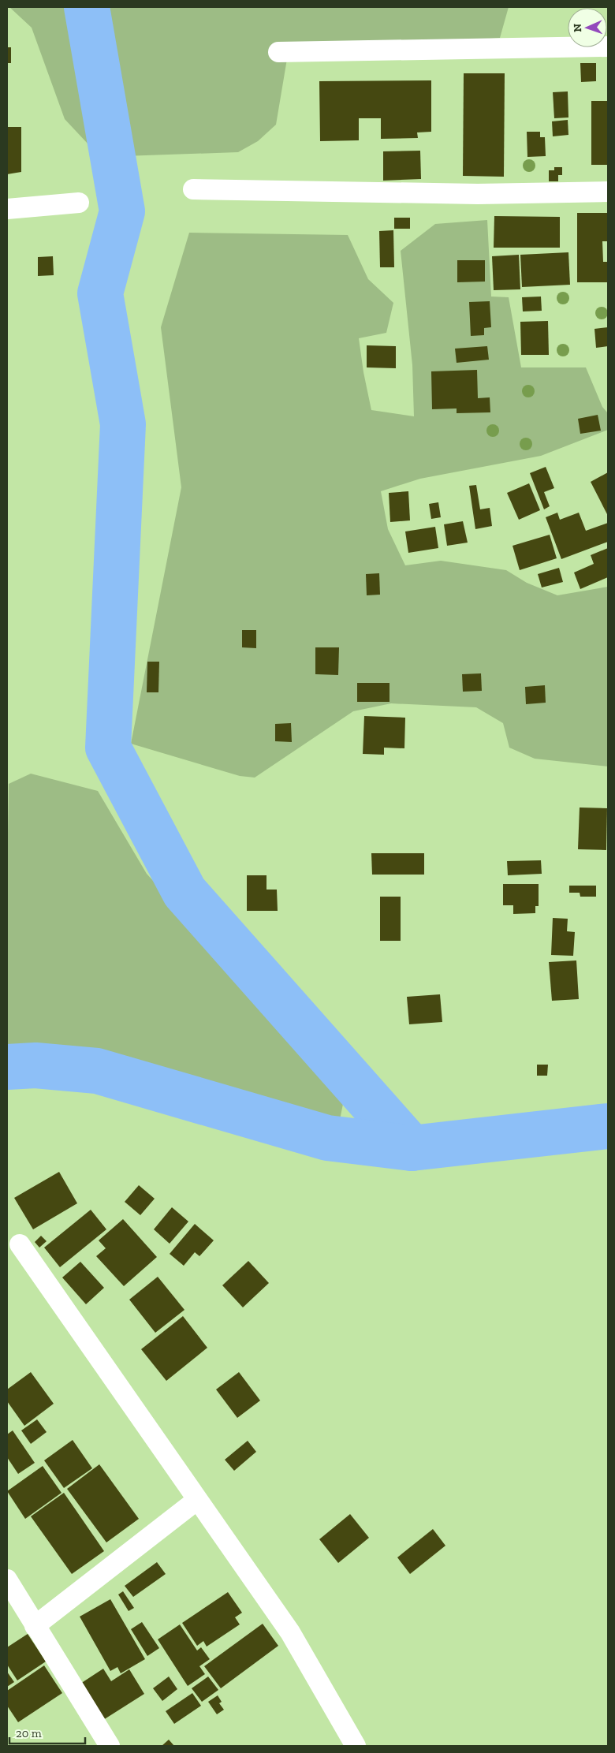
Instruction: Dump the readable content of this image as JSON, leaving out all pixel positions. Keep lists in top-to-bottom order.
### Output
{
  "scale_bar": "20 m",
  "north": "left"
}
